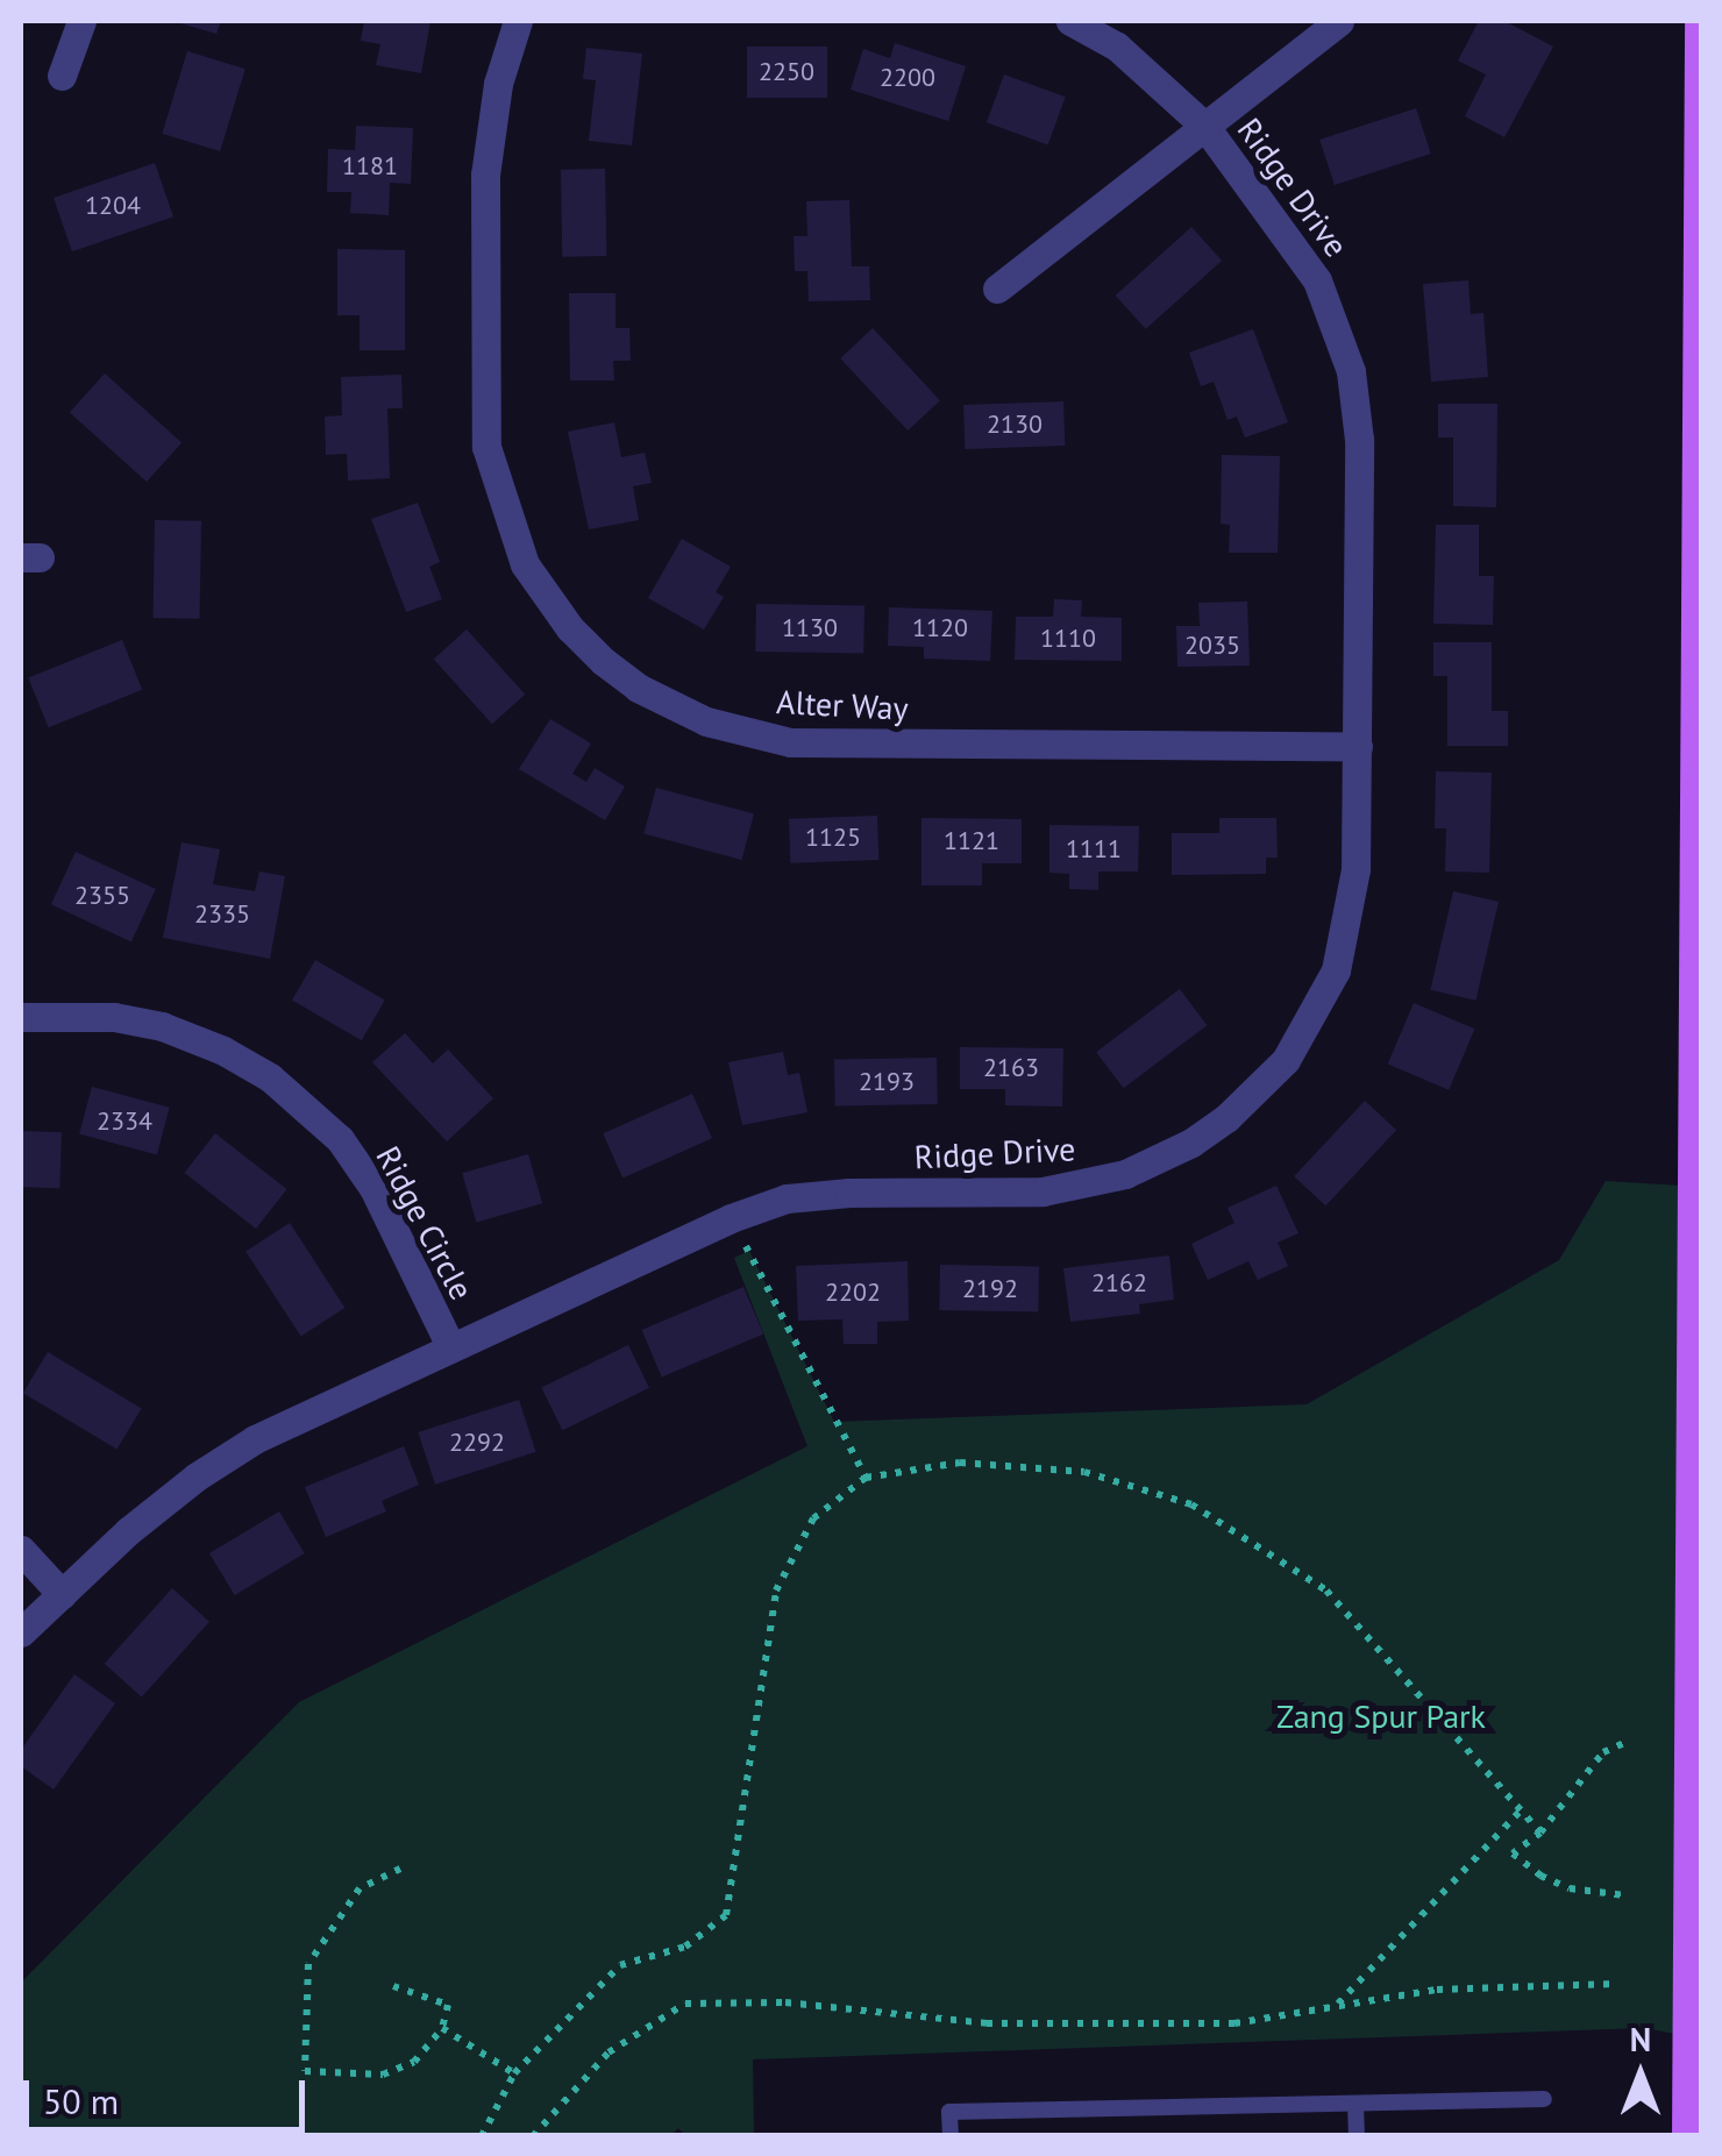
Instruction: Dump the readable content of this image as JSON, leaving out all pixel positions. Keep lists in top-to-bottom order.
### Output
{
  "streets": {
    "street": ["Ridge Drive", "Alter Way", "Ridge Circle"]
  },
  "crossings": [
    ["Ridge Drive", "Alter Way"],
    ["Ridge Drive", "Ridge Circle"]
  ],
  "parks": ["Zang Spur Park"],
  "house_numbers": [
    "2250",
    "2200",
    "1181",
    "1204",
    "2130",
    "1130",
    "1120",
    "1110",
    "2035",
    "1125",
    "1121",
    "1111",
    "2355",
    "2335",
    "2163",
    "2193",
    "2334",
    "2162",
    "2192",
    "2202",
    "2292"
  ],
  "scale_bar": "50 m",
  "north": "top"
}
